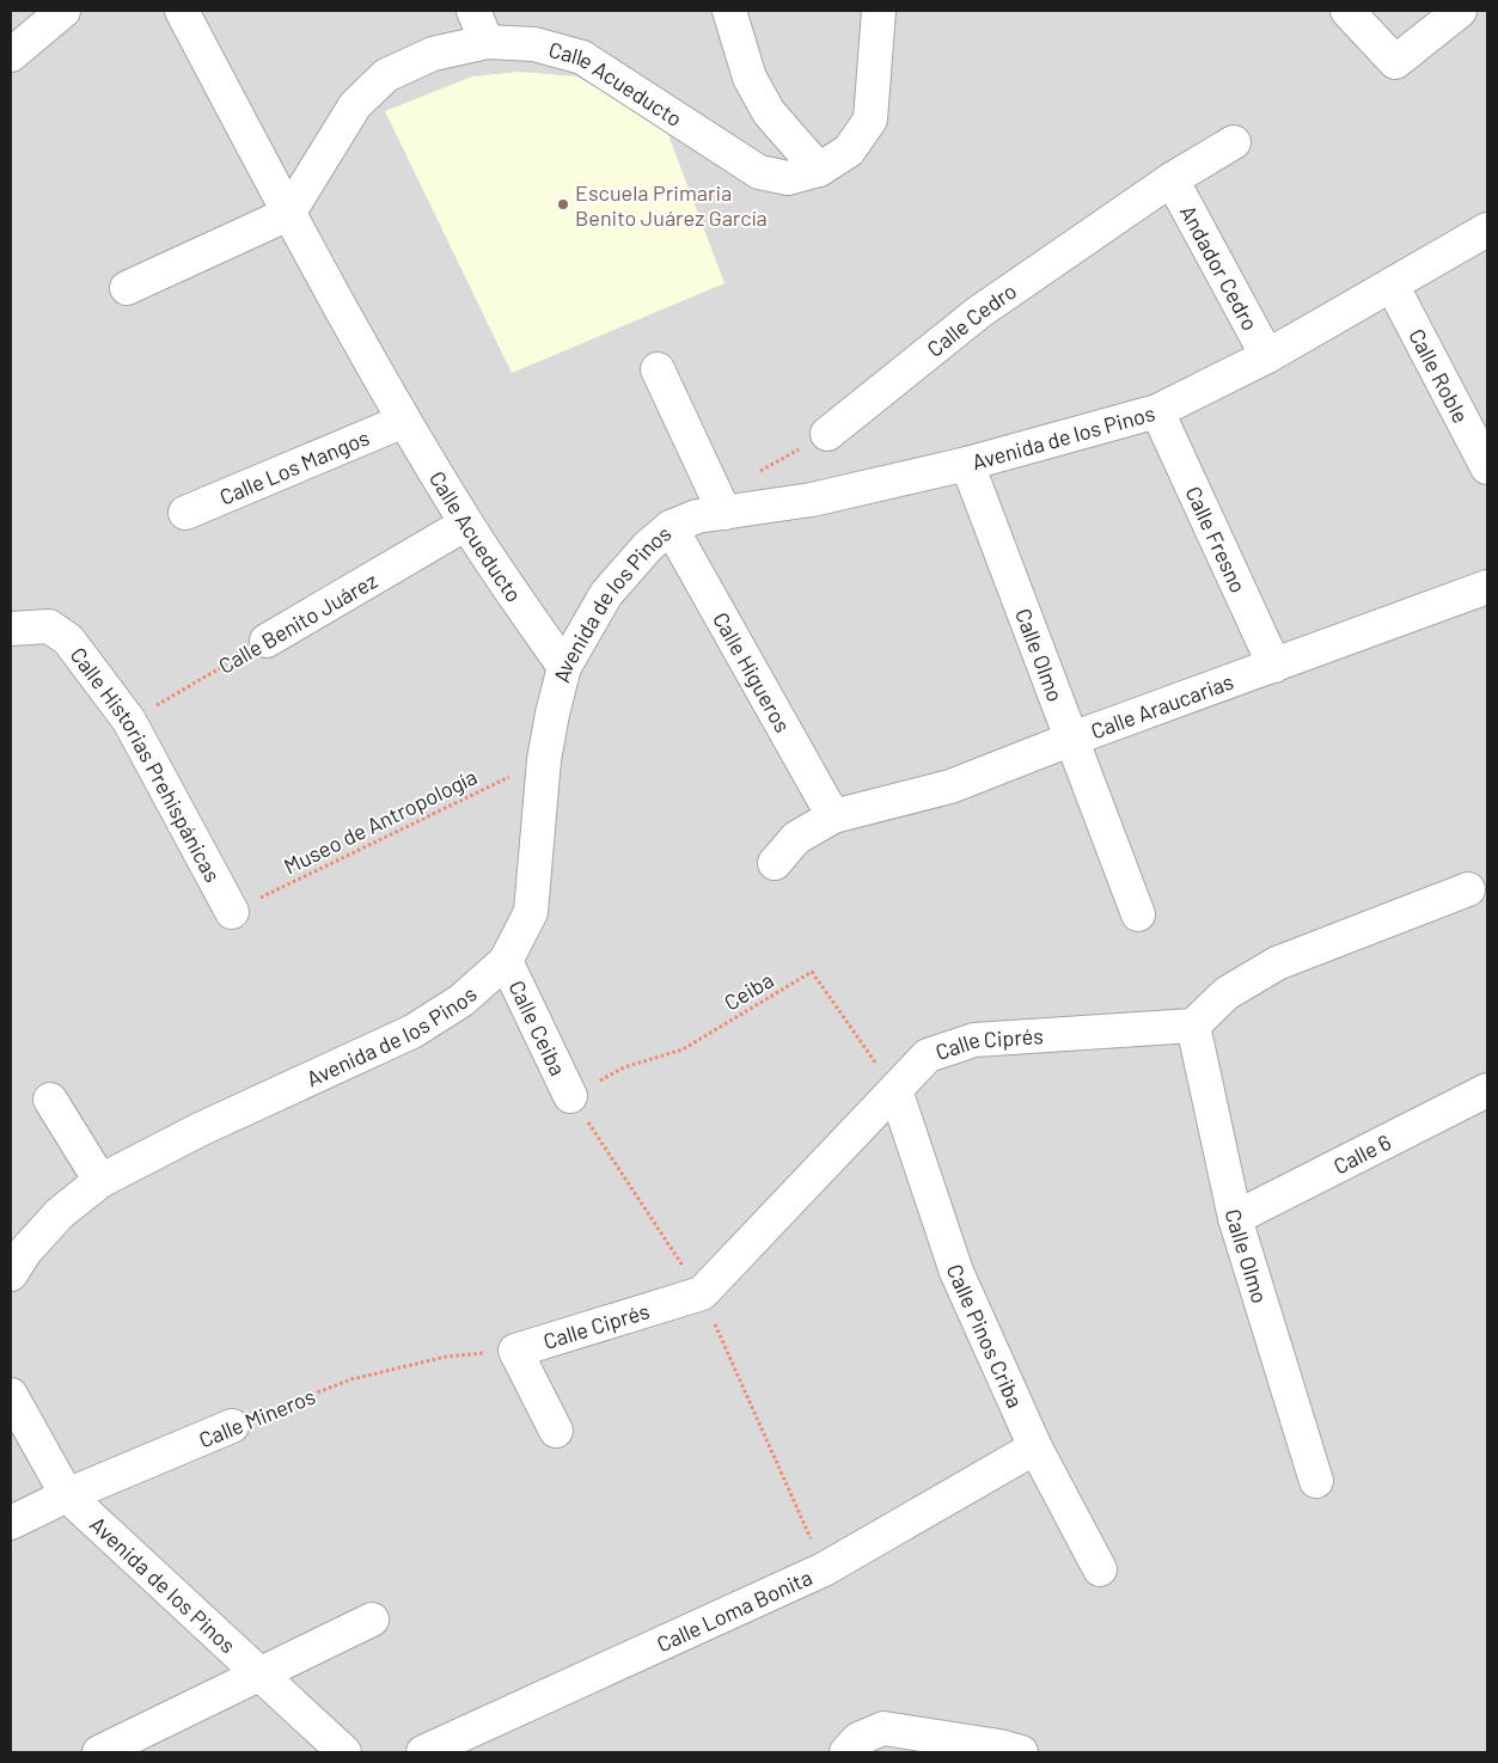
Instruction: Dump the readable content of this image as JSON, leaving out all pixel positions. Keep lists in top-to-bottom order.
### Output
{
  "streets": {
    "street": [
      "Calle Acueducto",
      "Andador Cedro",
      "Calle Cedro",
      "Calle Roble",
      "Avenida de los Pinos",
      "Calle Los Mangos",
      "Calle Fresno",
      "Calle Benito Juárez",
      "Calle Olmo",
      "Calle Higueros",
      "Calle Araucarias",
      "Calle Historias Prehispánicas",
      "Calle Ceiba",
      "Calle Ciprés",
      "Calle 6",
      "Calle Pinos Criba",
      "Calle Mineros",
      "Calle Loma Bonita"
    ],
    "path": ["Museo de Antropología", "Ceiba"]
  },
  "crossings": [
    ["Calle Acueducto", "Avenida de los Pinos"],
    ["Calle Acueducto", "Calle Los Mangos"],
    ["Calle Acueducto", "Calle Benito Juárez"],
    ["Andador Cedro", "Calle Cedro"],
    ["Andador Cedro", "Avenida de los Pinos"],
    ["Calle Roble", "Avenida de los Pinos"],
    ["Avenida de los Pinos", "Calle Fresno"],
    ["Avenida de los Pinos", "Calle Olmo"],
    ["Avenida de los Pinos", "Calle Higueros"],
    ["Avenida de los Pinos", "Museo de Antropología"],
    ["Avenida de los Pinos", "Calle Ceiba"],
    ["Avenida de los Pinos", "Calle Mineros"],
    ["Calle Fresno", "Calle Araucarias"],
    ["Calle Benito Juárez", "Calle Historias Prehispánicas"],
    ["Calle Olmo", "Calle Araucarias"],
    ["Calle Olmo", "Calle Ciprés"],
    ["Calle Olmo", "Calle 6"],
    ["Calle Higueros", "Calle Araucarias"],
    ["Calle Historias Prehispánicas", "Museo de Antropología"],
    ["Ceiba", "Calle Ceiba"],
    ["Ceiba", "Calle Ciprés"],
    ["Ceiba", "Calle Pinos Criba"],
    ["Calle Ciprés", "Calle Pinos Criba"],
    ["Calle Ciprés", "Calle Mineros"],
    ["Calle Pinos Criba", "Calle Loma Bonita"]
  ],
  "places": ["Escuela Primaria Benito Juárez García"]
}
